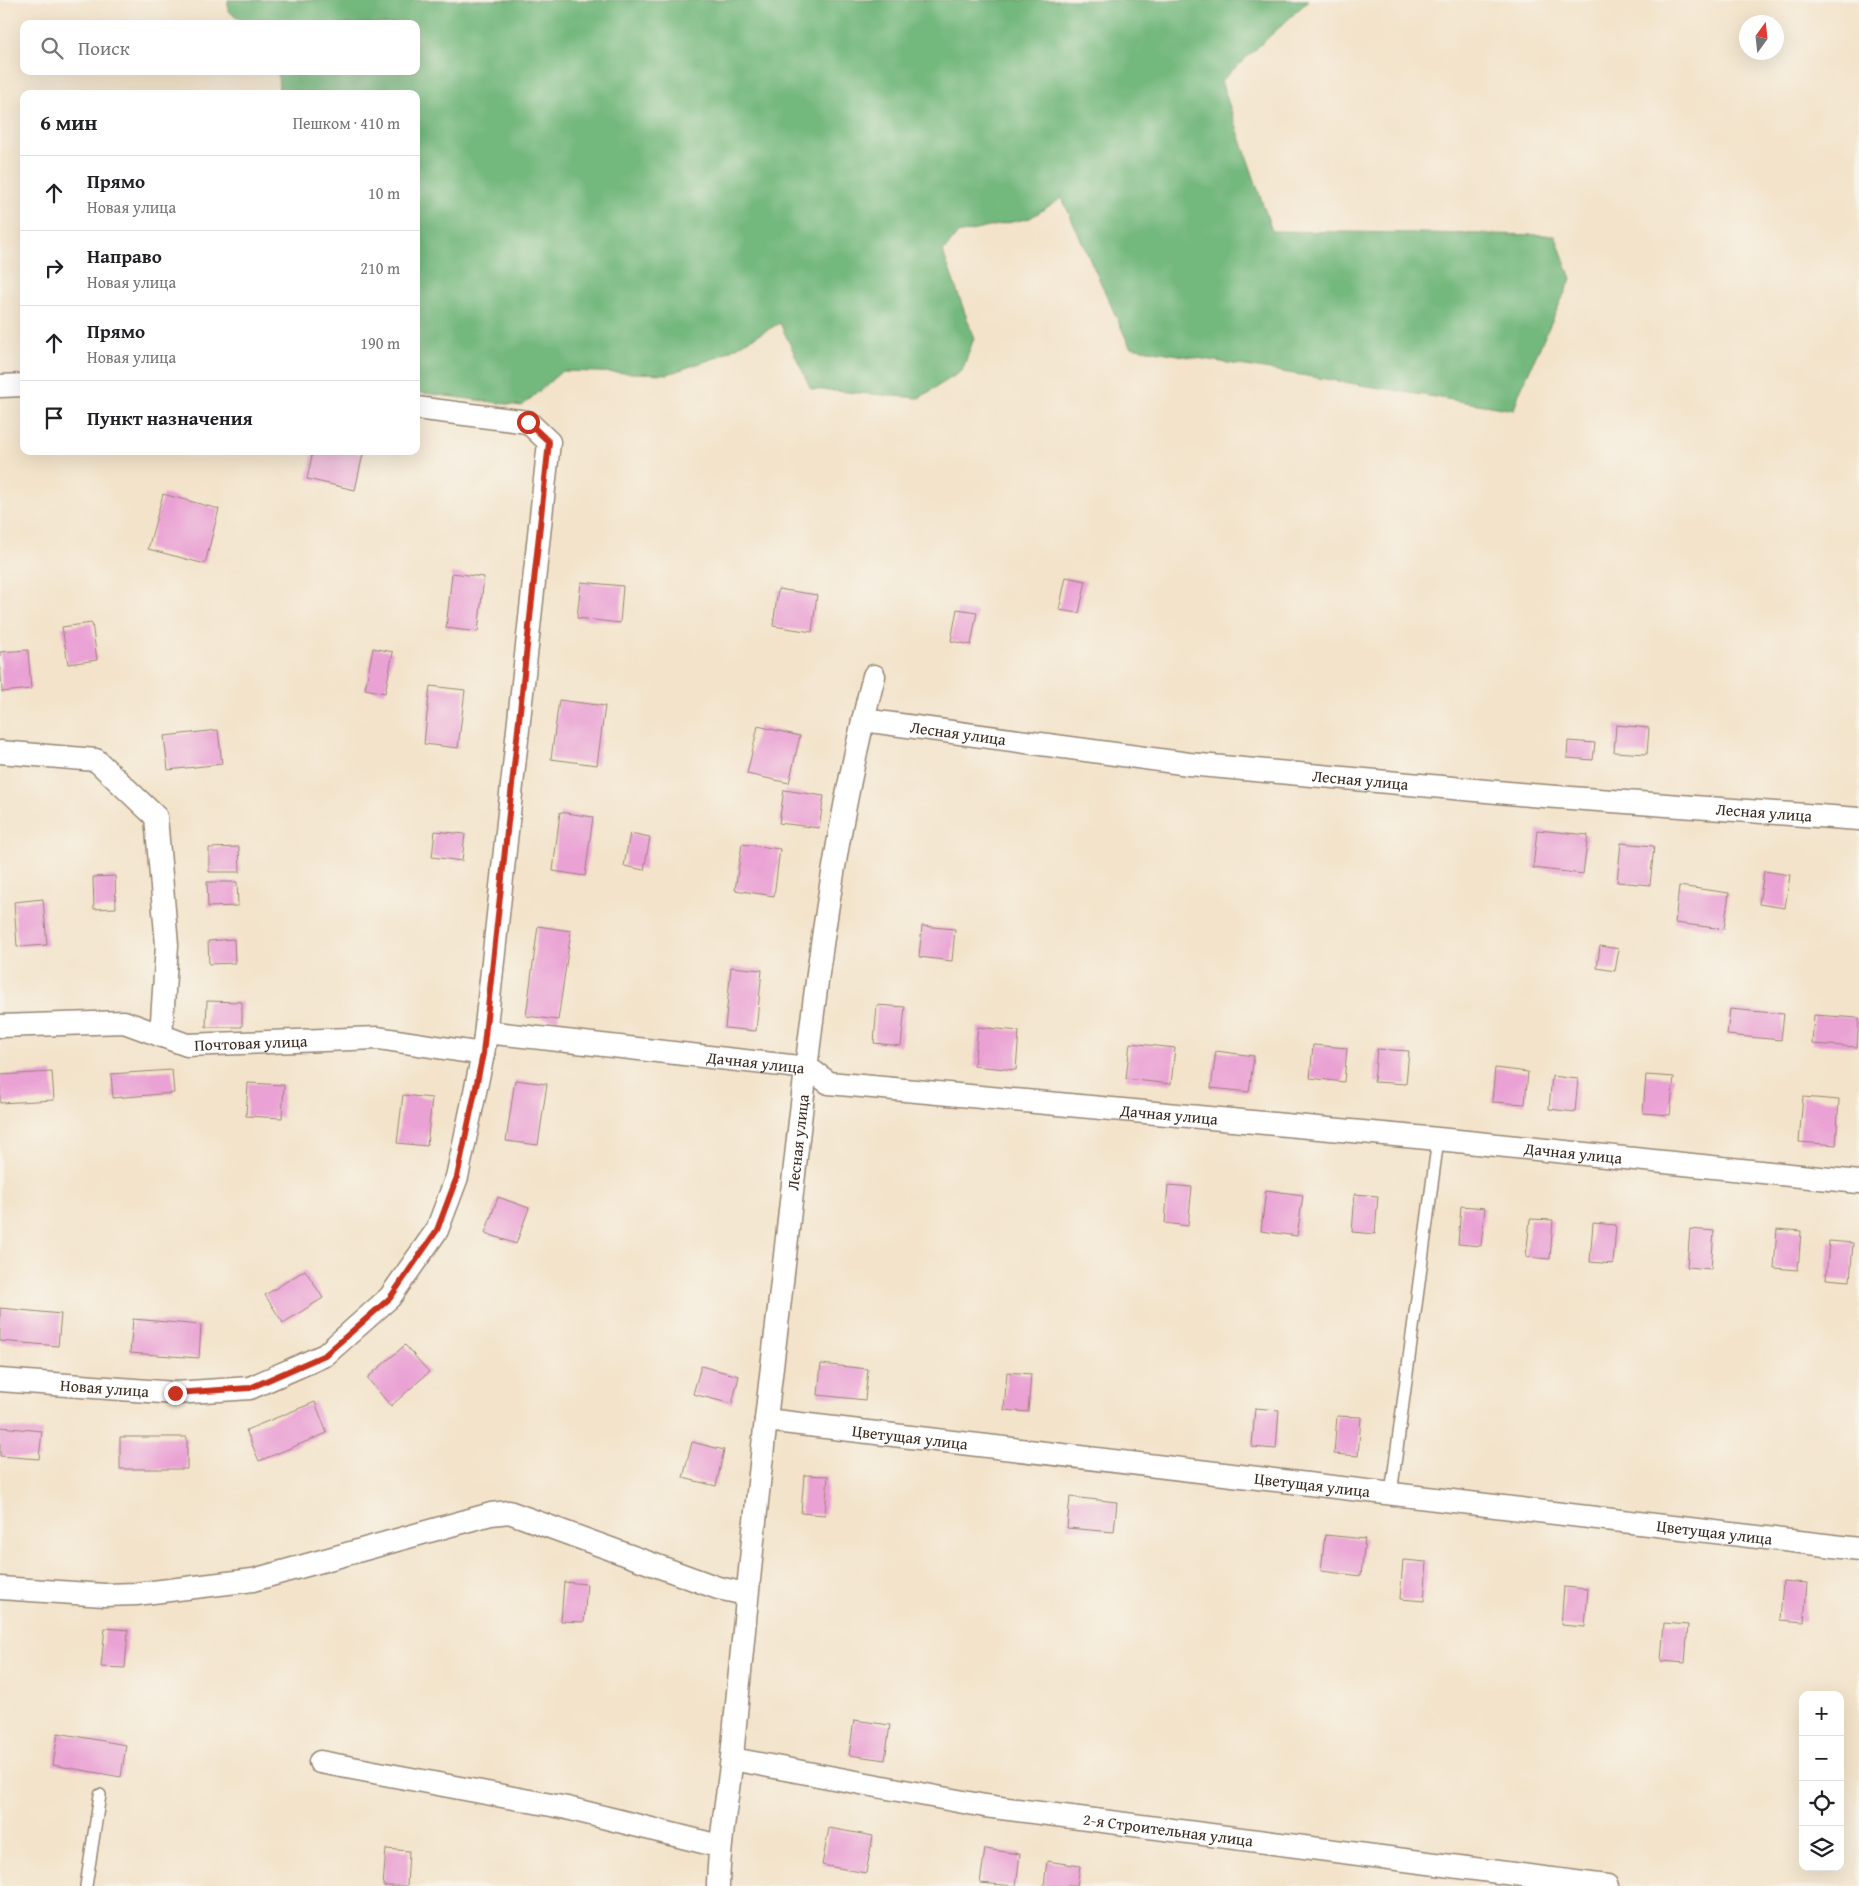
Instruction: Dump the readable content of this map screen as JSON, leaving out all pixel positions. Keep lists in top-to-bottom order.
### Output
{
  "streets": {
    "street": [
      "Лесная улица",
      "Почтовая улица",
      "Дачная улица",
      "Новая улица",
      "Цветущая улица",
      "2-я Строительная улица"
    ]
  },
  "crossings": [
    ["Лесная улица", "Дачная улица"],
    ["Лесная улица", "Цветущая улица"],
    ["Лесная улица", "2-я Строительная улица"],
    ["Почтовая улица", "Дачная улица"],
    ["Почтовая улица", "Новая улица"],
    ["Дачная улица", "Новая улица"]
  ],
  "north": "top",
  "page": {
    "search": "Поиск",
    "heading": ["6 мин", "Пешком · 410 m"],
    "list": [
      ["Прямо", "Новая улица", "10 m"],
      ["Направо", "Новая улица", "210 m"],
      ["Прямо", "Новая улица", "190 m"],
      "Пункт назначения"
    ],
    "map_buttons": ["+", "−"]
  }
}
